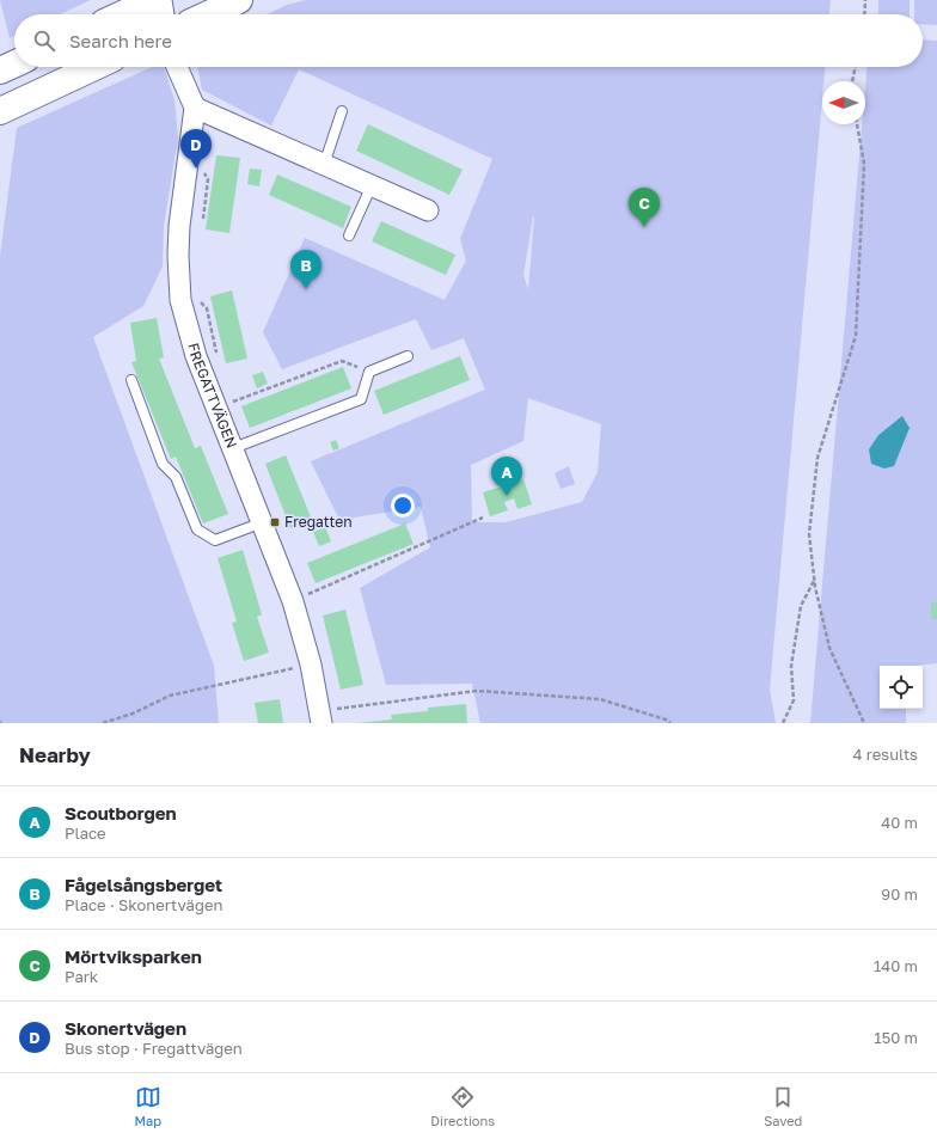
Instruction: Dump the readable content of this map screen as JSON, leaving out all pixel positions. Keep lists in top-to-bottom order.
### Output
{
  "streets": {
    "street": ["FREGATTVÄGEN"]
  },
  "places": {
    "transit": ["Fregatten"]
  },
  "north": "left",
  "page": {
    "search": "Search here",
    "pins": [
      "D",
      "C",
      "B",
      "A"
    ],
    "heading": ["Nearby", "4 results"],
    "list": [
      {
        "mark": "A",
        "name": "Scoutborgen",
        "note": "Place",
        "value": "40 m"
      },
      {
        "mark": "B",
        "name": "Fågelsångsberget",
        "note": "Place · Skonertvägen",
        "value": "90 m"
      },
      {
        "mark": "C",
        "name": "Mörtviksparken",
        "note": "Park",
        "value": "140 m"
      },
      {
        "mark": "D",
        "name": "Skonertvägen",
        "note": "Bus stop · Fregattvägen",
        "value": "150 m"
      }
    ],
    "nav": ["Map", "Directions", "Saved"]
  }
}
